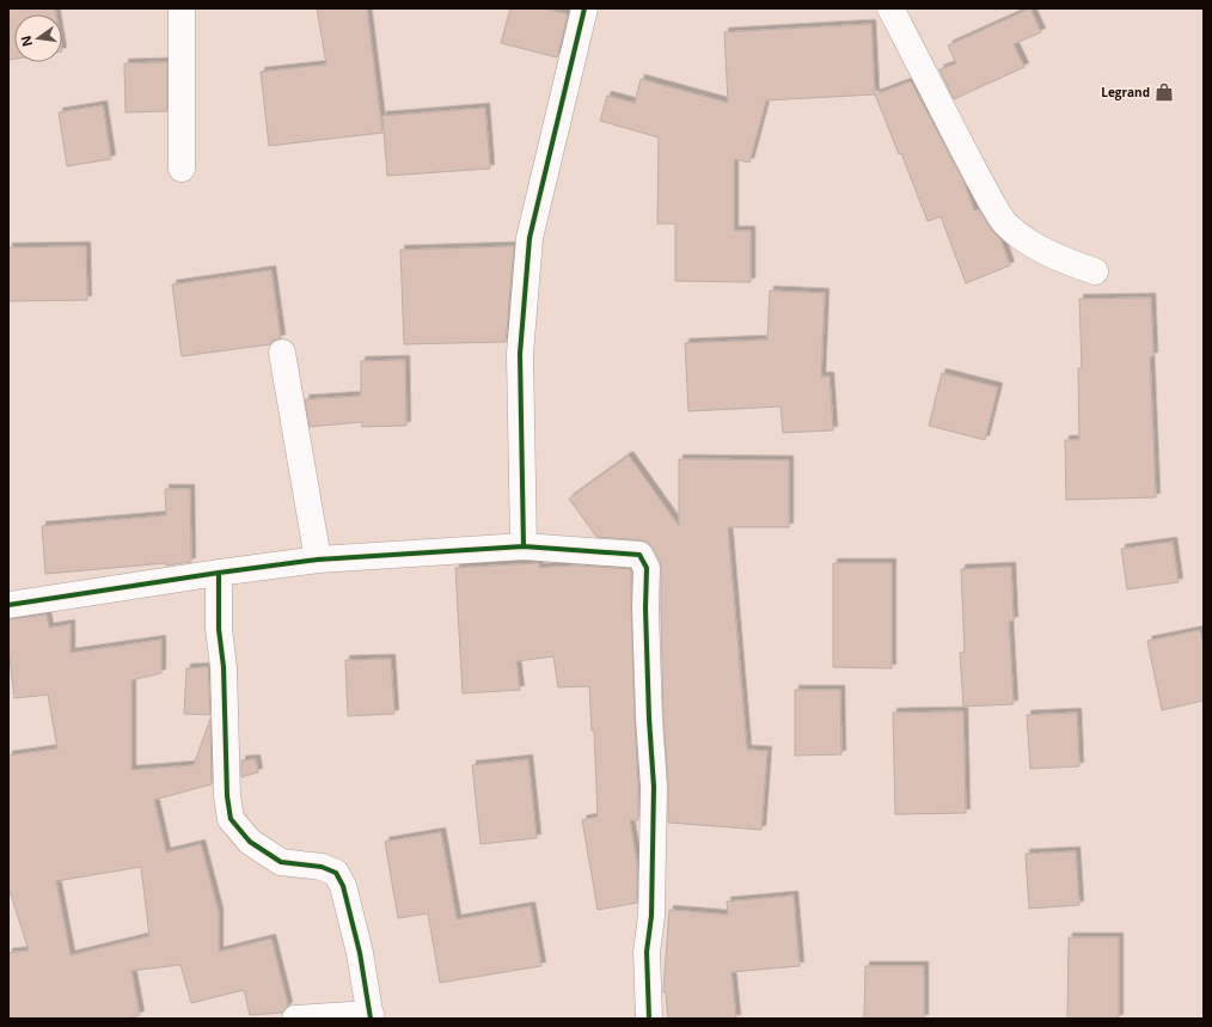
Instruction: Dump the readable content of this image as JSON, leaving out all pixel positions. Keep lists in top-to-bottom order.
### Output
{
  "places": {
    "shop": ["Legrand"]
  },
  "north": "left"
}
